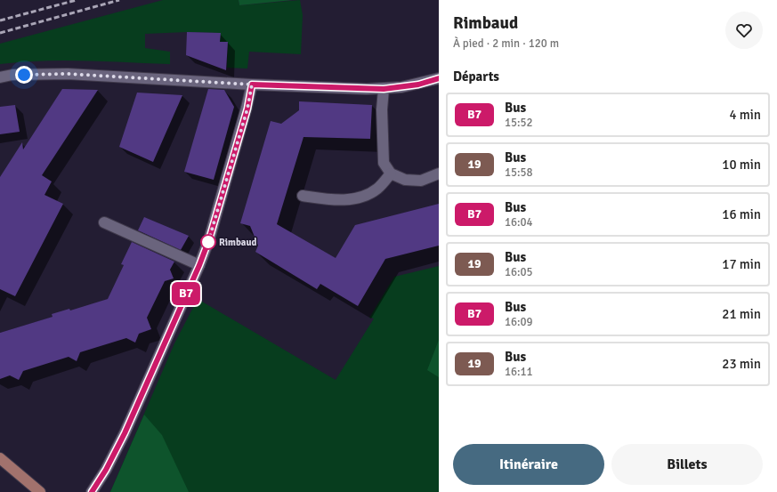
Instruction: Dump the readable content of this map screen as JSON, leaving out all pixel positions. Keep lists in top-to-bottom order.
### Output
{
  "places": ["Rimbaud"],
  "lines": ["bus line B7"],
  "page": {
    "on_map": "B7",
    "heading": [
      ["Rimbaud", "À pied · 2 min · 120 m"],
      "Départs"
    ],
    "list": [
      {
        "mark": "B7",
        "name": "Bus",
        "note": "15:52",
        "value": "4 min"
      },
      {
        "mark": "19",
        "name": "Bus",
        "note": "15:58",
        "value": "10 min"
      },
      {
        "mark": "B7",
        "name": "Bus",
        "note": "16:04",
        "value": "16 min"
      },
      {
        "mark": "19",
        "name": "Bus",
        "note": "16:05",
        "value": "17 min"
      },
      {
        "mark": "B7",
        "name": "Bus",
        "note": "16:09",
        "value": "21 min"
      },
      {
        "mark": "19",
        "name": "Bus",
        "note": "16:11",
        "value": "23 min"
      }
    ],
    "buttons": ["Itinéraire", "Billets"]
  }
}
